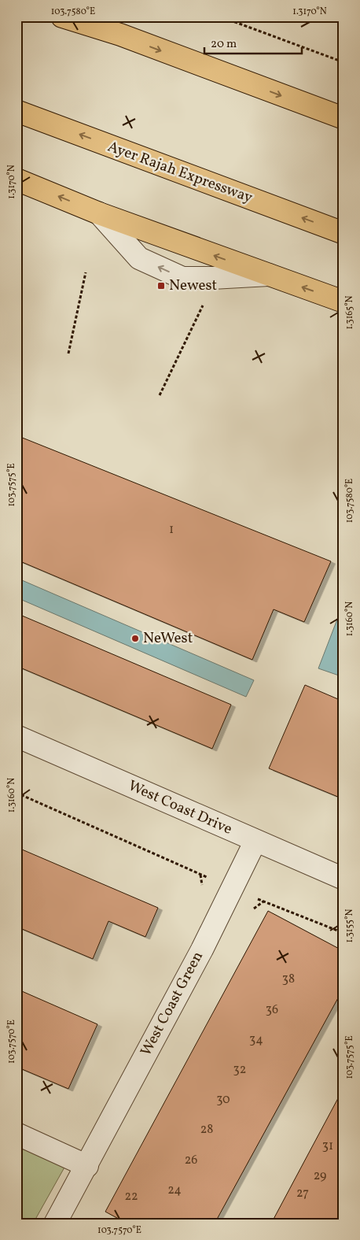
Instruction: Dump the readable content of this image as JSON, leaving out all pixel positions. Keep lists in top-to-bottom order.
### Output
{
  "streets": {
    "highway": ["Ayer Rajah Expressway"],
    "street": ["West Coast Drive", "West Coast Green"]
  },
  "crossings": [
    ["West Coast Drive", "West Coast Green"]
  ],
  "places": {
    "transit": ["Newest"],
    "other": ["NeWest"]
  },
  "house_numbers": [
    "1",
    "38",
    "36",
    "34",
    "32",
    "30",
    "28",
    "31",
    "26",
    "29",
    "24",
    "27",
    "22"
  ],
  "scale_bar": "20 m",
  "coordinates": [
    "103.7580°E",
    "1.3170°N",
    "1.3165°N",
    "103.7575°E",
    "1.3160°N",
    "1.3155°N",
    "103.7570°E"
  ]
}
